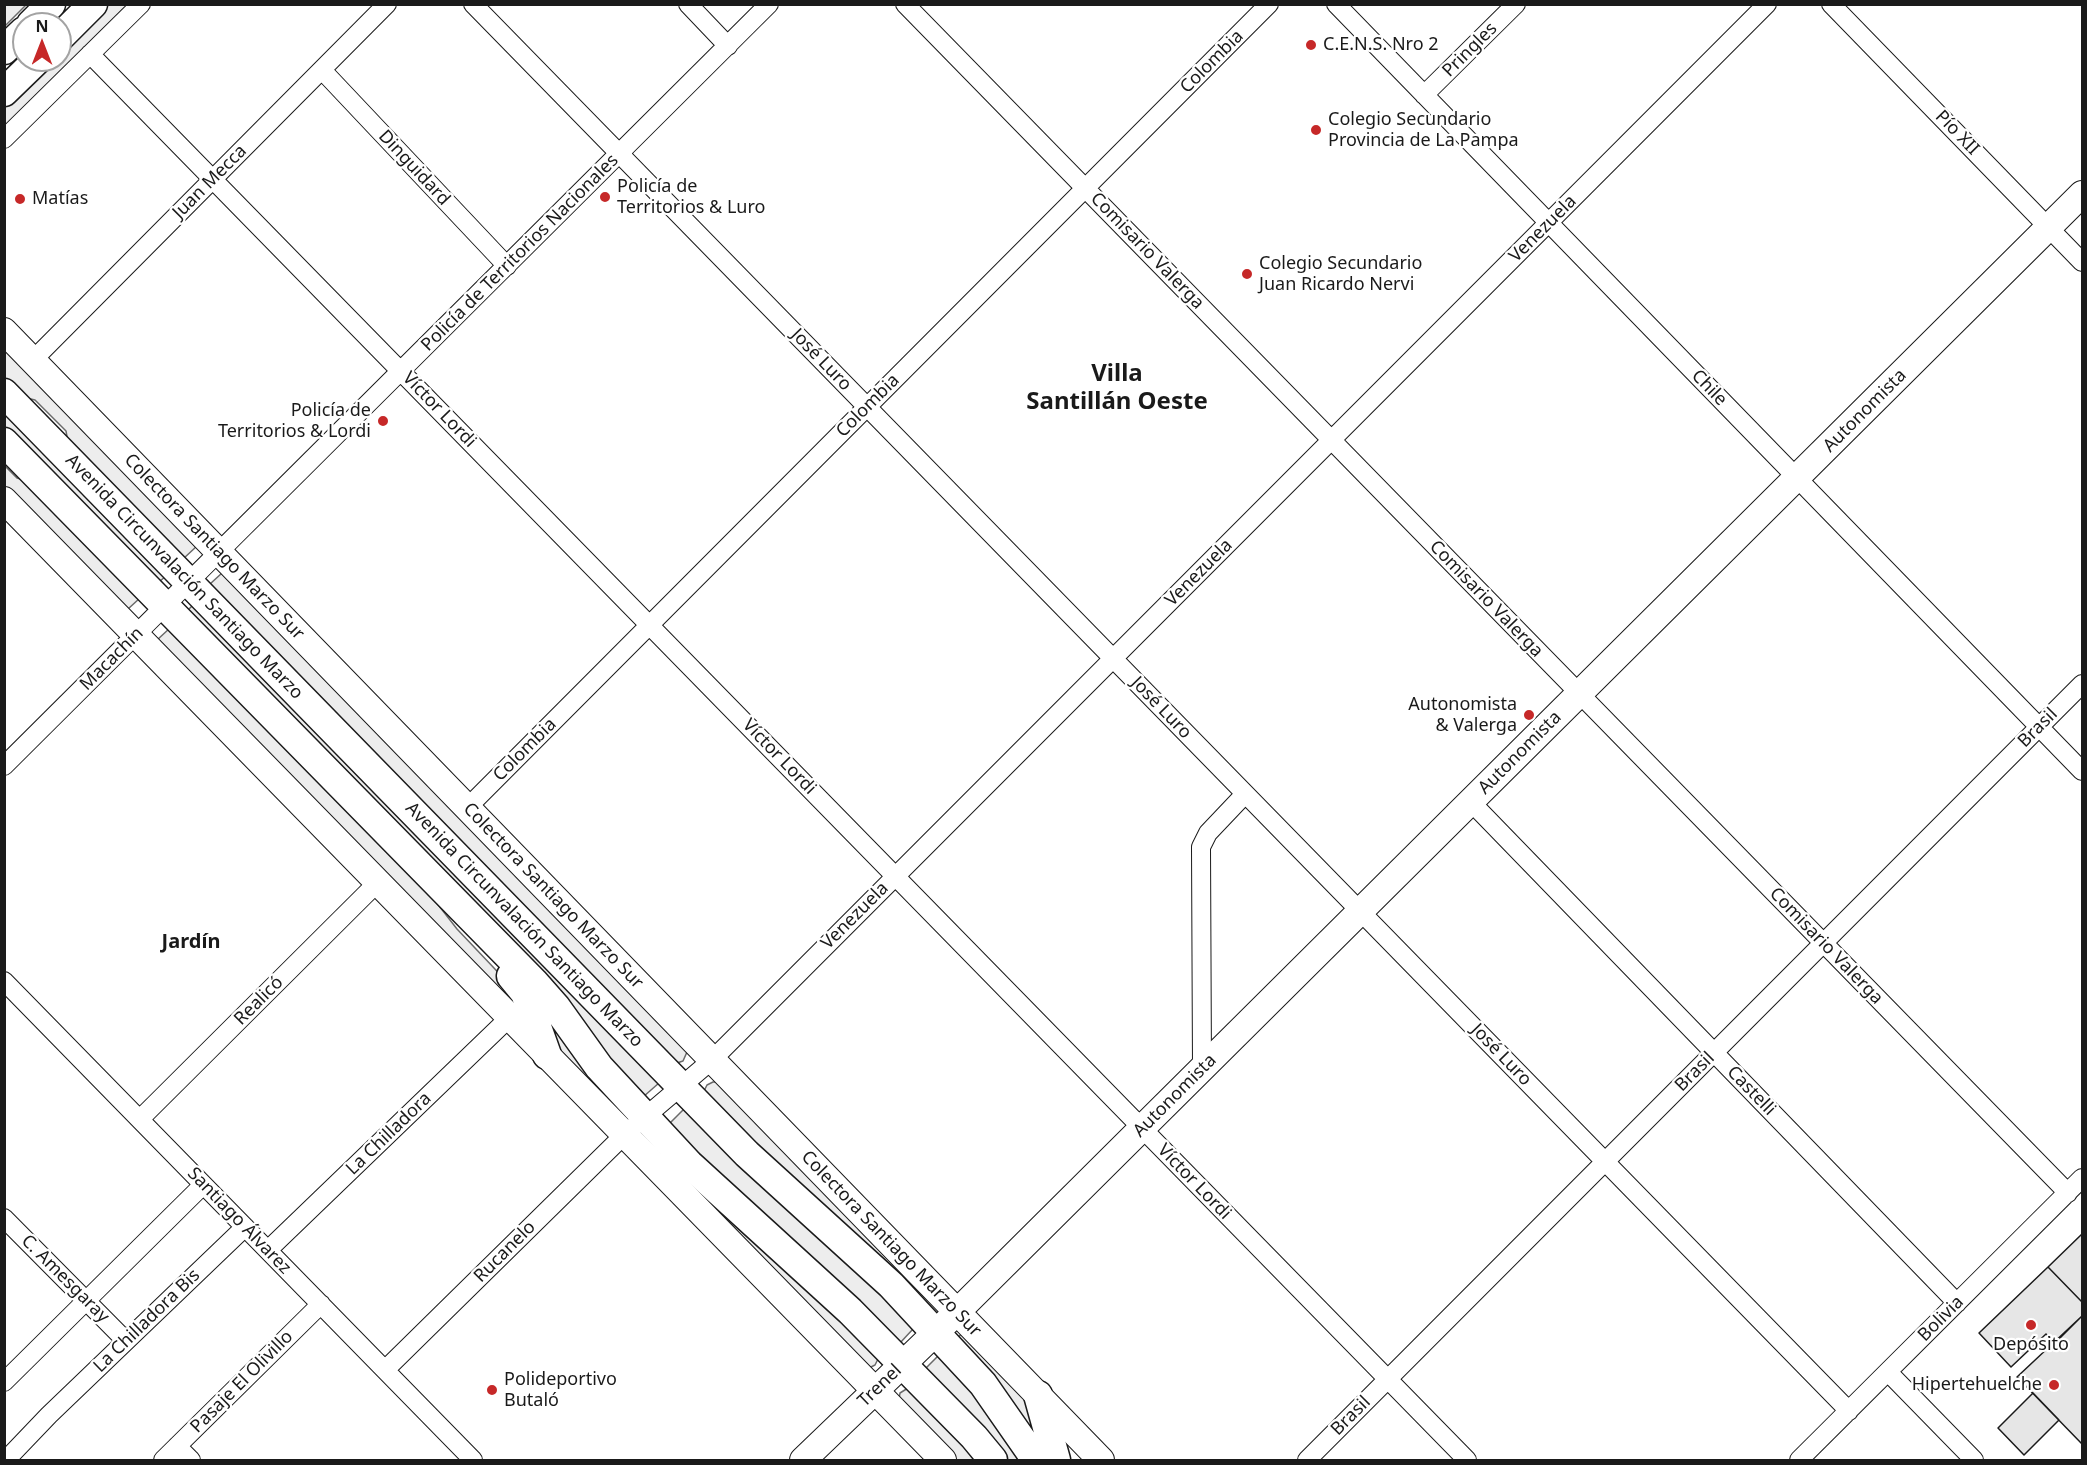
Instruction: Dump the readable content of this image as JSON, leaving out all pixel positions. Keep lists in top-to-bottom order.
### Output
{
  "streets": {
    "main road": ["Avenida Circunvalación Santiago Marzo"],
    "street": [
      "Pringles",
      "Colombia",
      "Pío XII",
      "Dinguidard",
      "Juan Mecca",
      "Venezuela",
      "Comisario Valerga",
      "Policía de Territorios Nacionales",
      "José Luro",
      "Chile",
      "Víctor Lordi",
      "Autonomista",
      "Colectora Santiago Marzo Sur",
      "Macachín",
      "Brasil",
      "Realicó",
      "Castelli",
      "La Chilladora",
      "Santiago Álvarez",
      "Rucanelo",
      "C. Amesgaray",
      "Bolivia",
      "La Chilladora Bis",
      "Pasaje El Olivillo",
      "Trenel"
    ]
  },
  "crossings": [
    ["Pringles", "Chile"],
    ["Colombia", "Comisario Valerga"],
    ["Colombia", "José Luro"],
    ["Colombia", "Víctor Lordi"],
    ["Colombia", "Colectora Santiago Marzo Sur"],
    ["Pío XII", "Autonomista"],
    ["Dinguidard", "Juan Mecca"],
    ["Dinguidard", "Policía de Territorios Nacionales"],
    ["Juan Mecca", "Víctor Lordi"],
    ["Juan Mecca", "Colectora Santiago Marzo Sur"],
    ["Venezuela", "Comisario Valerga"],
    ["Venezuela", "José Luro"],
    ["Venezuela", "Chile"],
    ["Venezuela", "Víctor Lordi"],
    ["Venezuela", "Colectora Santiago Marzo Sur"],
    ["Venezuela", "Avenida Circunvalación Santiago Marzo"],
    ["Venezuela", "Rucanelo"],
    ["Comisario Valerga", "Autonomista"],
    ["Comisario Valerga", "Brasil"],
    ["Comisario Valerga", "Bolivia"],
    ["Policía de Territorios Nacionales", "José Luro"],
    ["Policía de Territorios Nacionales", "Víctor Lordi"],
    ["Policía de Territorios Nacionales", "Colectora Santiago Marzo Sur"],
    ["Policía de Territorios Nacionales", "Macachín"],
    ["José Luro", "Autonomista"],
    ["José Luro", "Brasil"],
    ["José Luro", "Bolivia"],
    ["Chile", "Autonomista"],
    ["Chile", "Brasil"],
    ["Víctor Lordi", "Autonomista"],
    ["Víctor Lordi", "Brasil"],
    ["Autonomista", "Colectora Santiago Marzo Sur"],
    ["Autonomista", "Castelli"],
    ["Autonomista", "Trenel"],
    ["Colectora Santiago Marzo Sur", "Macachín"],
    ["Colectora Santiago Marzo Sur", "Trenel"],
    ["Avenida Circunvalación Santiago Marzo", "Macachín"],
    ["Avenida Circunvalación Santiago Marzo", "Rucanelo"],
    ["Avenida Circunvalación Santiago Marzo", "Trenel"],
    ["Brasil", "Castelli"],
    ["Realicó", "Santiago Álvarez"],
    ["Castelli", "Bolivia"],
    ["La Chilladora", "Santiago Álvarez"],
    ["Santiago Álvarez", "Rucanelo"],
    ["Santiago Álvarez", "La Chilladora Bis"],
    ["Santiago Álvarez", "Pasaje El Olivillo"],
    ["C. Amesgaray", "La Chilladora Bis"]
  ],
  "districts": ["Villa Santillán Oeste", "Jardín"],
  "places": [
    "C.E.N.S. Nro 2",
    "Colegio Secundario Provincia de La Pampa",
    "Policía de Territorios & Luro",
    "Matías",
    "Colegio Secundario Juan Ricardo Nervi",
    "Policía de Territorios & Lordi",
    "Autonomista & Valerga",
    "Depósito",
    "Hipertehuelche",
    "Polideportivo Butaló"
  ],
  "north": "top"
}
